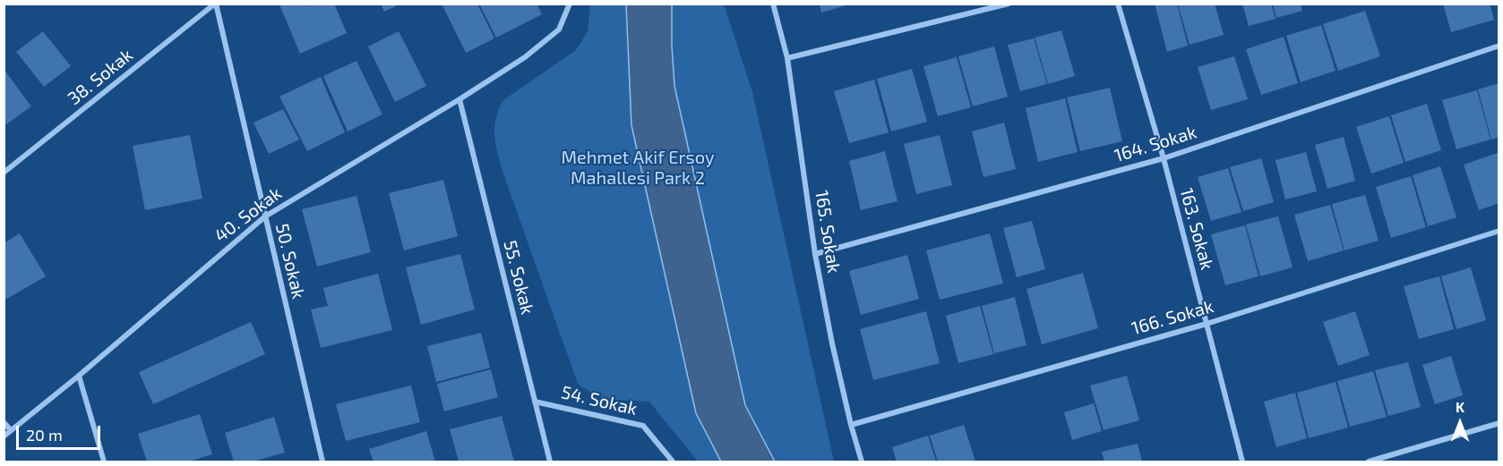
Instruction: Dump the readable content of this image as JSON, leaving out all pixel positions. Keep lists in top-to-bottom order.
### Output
{
  "streets": {
    "street": [
      "38. Sokak",
      "164. Sokak",
      "40. Sokak",
      "163. Sokak",
      "165. Sokak",
      "50. Sokak",
      "55. Sokak",
      "166. Sokak",
      "54. Sokak"
    ]
  },
  "crossings": [
    ["38. Sokak", "50. Sokak"],
    ["164. Sokak", "163. Sokak"],
    ["164. Sokak", "165. Sokak"],
    ["40. Sokak", "50. Sokak"],
    ["40. Sokak", "55. Sokak"],
    ["163. Sokak", "166. Sokak"],
    ["165. Sokak", "166. Sokak"],
    ["55. Sokak", "54. Sokak"]
  ],
  "parks": ["Mehmet Akif Ersoy Mahallesi Park 2"],
  "scale_bar": "20 m",
  "north": "top"
}
